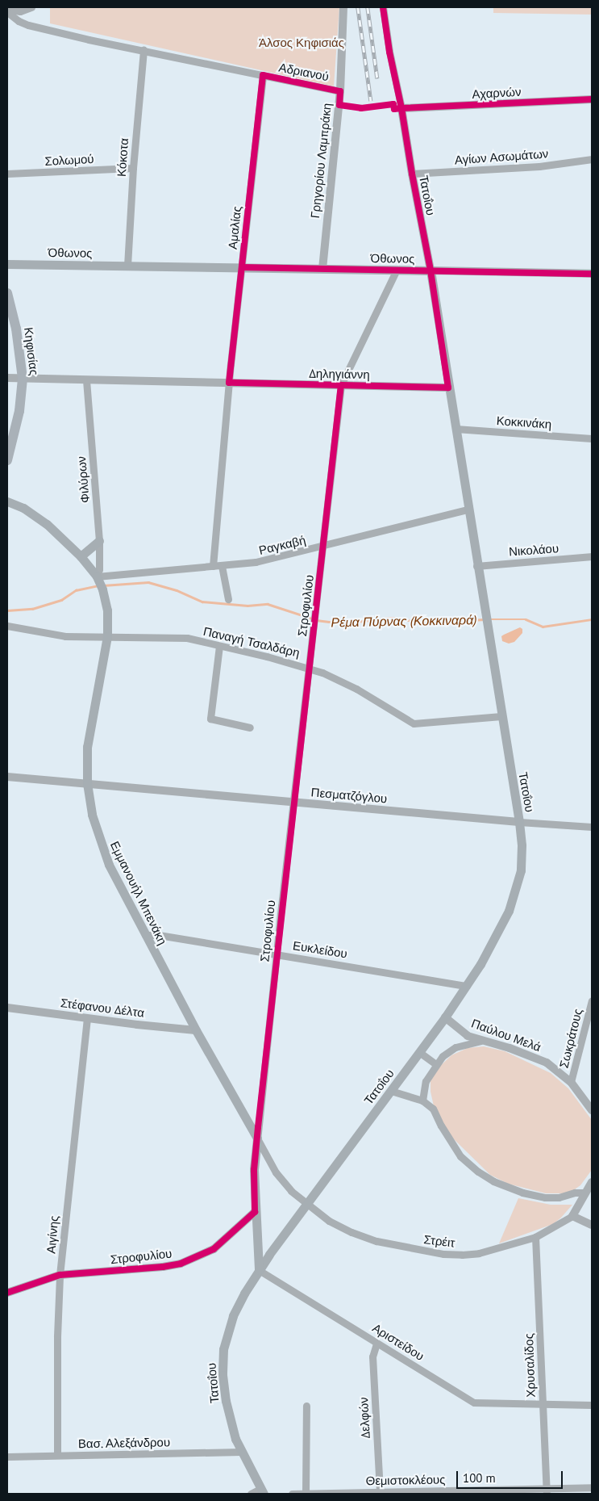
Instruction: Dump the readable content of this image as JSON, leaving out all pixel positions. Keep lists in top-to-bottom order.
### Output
{
  "streets": {
    "main road": [
      "Τατοΐου",
      "Όθωνος",
      "Κηφισίας",
      "Στροφυλίου",
      "Εμμανουήλ Μπενάκη"
    ],
    "street": [
      "Αδριανού",
      "Αχαρνών",
      "Αγίων Ασωμάτων",
      "Κόκοτα",
      "Σολωμού",
      "Γρηγορίου Λαμπράκη",
      "Αμαλίας",
      "Δηληγιάννη",
      "Κοκκινάκη",
      "Φιλύρων",
      "Ραγκαβή",
      "Νικολάου",
      "Παναγή Τσαλδάρη",
      "Πεσματζόγλου",
      "Ευκλείδου",
      "Στέφανου Δέλτα",
      "Παύλου Μελά",
      "Σωκράτους",
      "Αιγίνης",
      "Στρέιτ",
      "Αριστείδου",
      "Χρυσαλίδος",
      "Δελφών",
      "Βασ. Αλεξάνδρου",
      "Θεμιστοκλέους"
    ]
  },
  "crossings": [
    ["Αδριανού", "Κόκοτα"],
    ["Αδριανού", "Γρηγορίου Λαμπράκη"],
    ["Αδριανού", "Αμαλίας"],
    ["Αχαρνών", "Τατοΐου"],
    ["Αγίων Ασωμάτων", "Τατοΐου"],
    ["Κόκοτα", "Σολωμού"],
    ["Κόκοτα", "Όθωνος"],
    ["Γρηγορίου Λαμπράκη", "Όθωνος"],
    ["Τατοΐου", "Όθωνος"],
    ["Τατοΐου", "Δηληγιάννη"],
    ["Τατοΐου", "Κοκκινάκη"],
    ["Τατοΐου", "Ραγκαβή"],
    ["Τατοΐου", "Νικολάου"],
    ["Τατοΐου", "Παναγή Τσαλδάρη"],
    ["Τατοΐου", "Πεσματζόγλου"],
    ["Τατοΐου", "Εμμανουήλ Μπενάκη"],
    ["Τατοΐου", "Ευκλείδου"],
    ["Τατοΐου", "Παύλου Μελά"],
    ["Τατοΐου", "Στρέιτ"],
    ["Τατοΐου", "Αριστείδου"],
    ["Τατοΐου", "Βασ. Αλεξάνδρου"],
    ["Αμαλίας", "Όθωνος"],
    ["Αμαλίας", "Δηληγιάννη"],
    ["Αμαλίας", "Ραγκαβή"],
    ["Όθωνος", "Στροφυλίου"],
    ["Κηφισίας", "Δηληγιάννη"],
    ["Δηληγιάννη", "Φιλύρων"],
    ["Δηληγιάννη", "Στροφυλίου"],
    ["Φιλύρων", "Ραγκαβή"],
    ["Φιλύρων", "Εμμανουήλ Μπενάκη"],
    ["Ραγκαβή", "Στροφυλίου"],
    ["Ραγκαβή", "Εμμανουήλ Μπενάκη"],
    ["Στροφυλίου", "Παναγή Τσαλδάρη"],
    ["Στροφυλίου", "Πεσματζόγλου"],
    ["Στροφυλίου", "Εμμανουήλ Μπενάκη"],
    ["Στροφυλίου", "Ευκλείδου"],
    ["Στροφυλίου", "Αιγίνης"],
    ["Παναγή Τσαλδάρη", "Εμμανουήλ Μπενάκη"],
    ["Πεσματζόγλου", "Εμμανουήλ Μπενάκη"],
    ["Εμμανουήλ Μπενάκη", "Ευκλείδου"],
    ["Εμμανουήλ Μπενάκη", "Στέφανου Δέλτα"],
    ["Εμμανουήλ Μπενάκη", "Στρέιτ"],
    ["Στέφανου Δέλτα", "Αιγίνης"],
    ["Παύλου Μελά", "Σωκράτους"],
    ["Αιγίνης", "Βασ. Αλεξάνδρου"],
    ["Στρέιτ", "Χρυσαλίδος"],
    ["Αριστείδου", "Χρυσαλίδος"],
    ["Αριστείδου", "Δελφών"],
    ["Χρυσαλίδος", "Θεμιστοκλέους"],
    ["Δελφών", "Θεμιστοκλέους"]
  ],
  "water": ["Ρέμα Πύρνας (Κοκκιναρά)"],
  "parks": ["Άλσος Κηφισιάς"],
  "scale_bar": "100 m"
}
